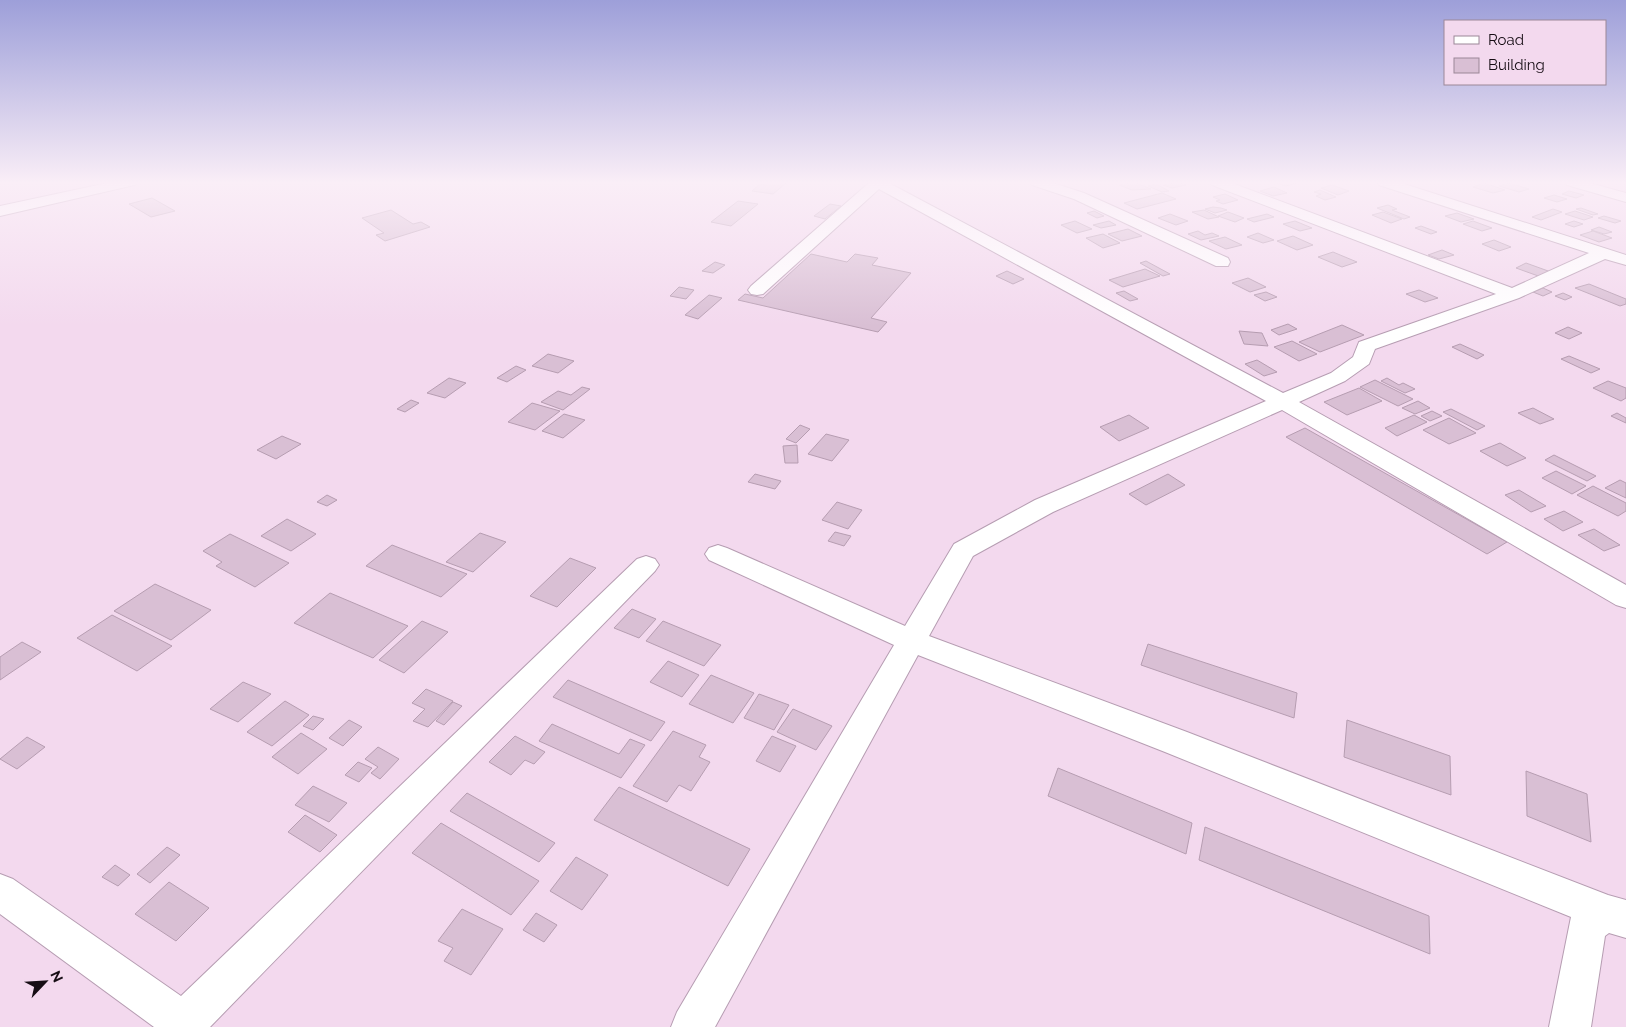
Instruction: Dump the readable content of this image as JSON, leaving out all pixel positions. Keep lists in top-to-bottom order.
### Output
{
  "legend": ["Road", "Building"],
  "north": "top right"
}
